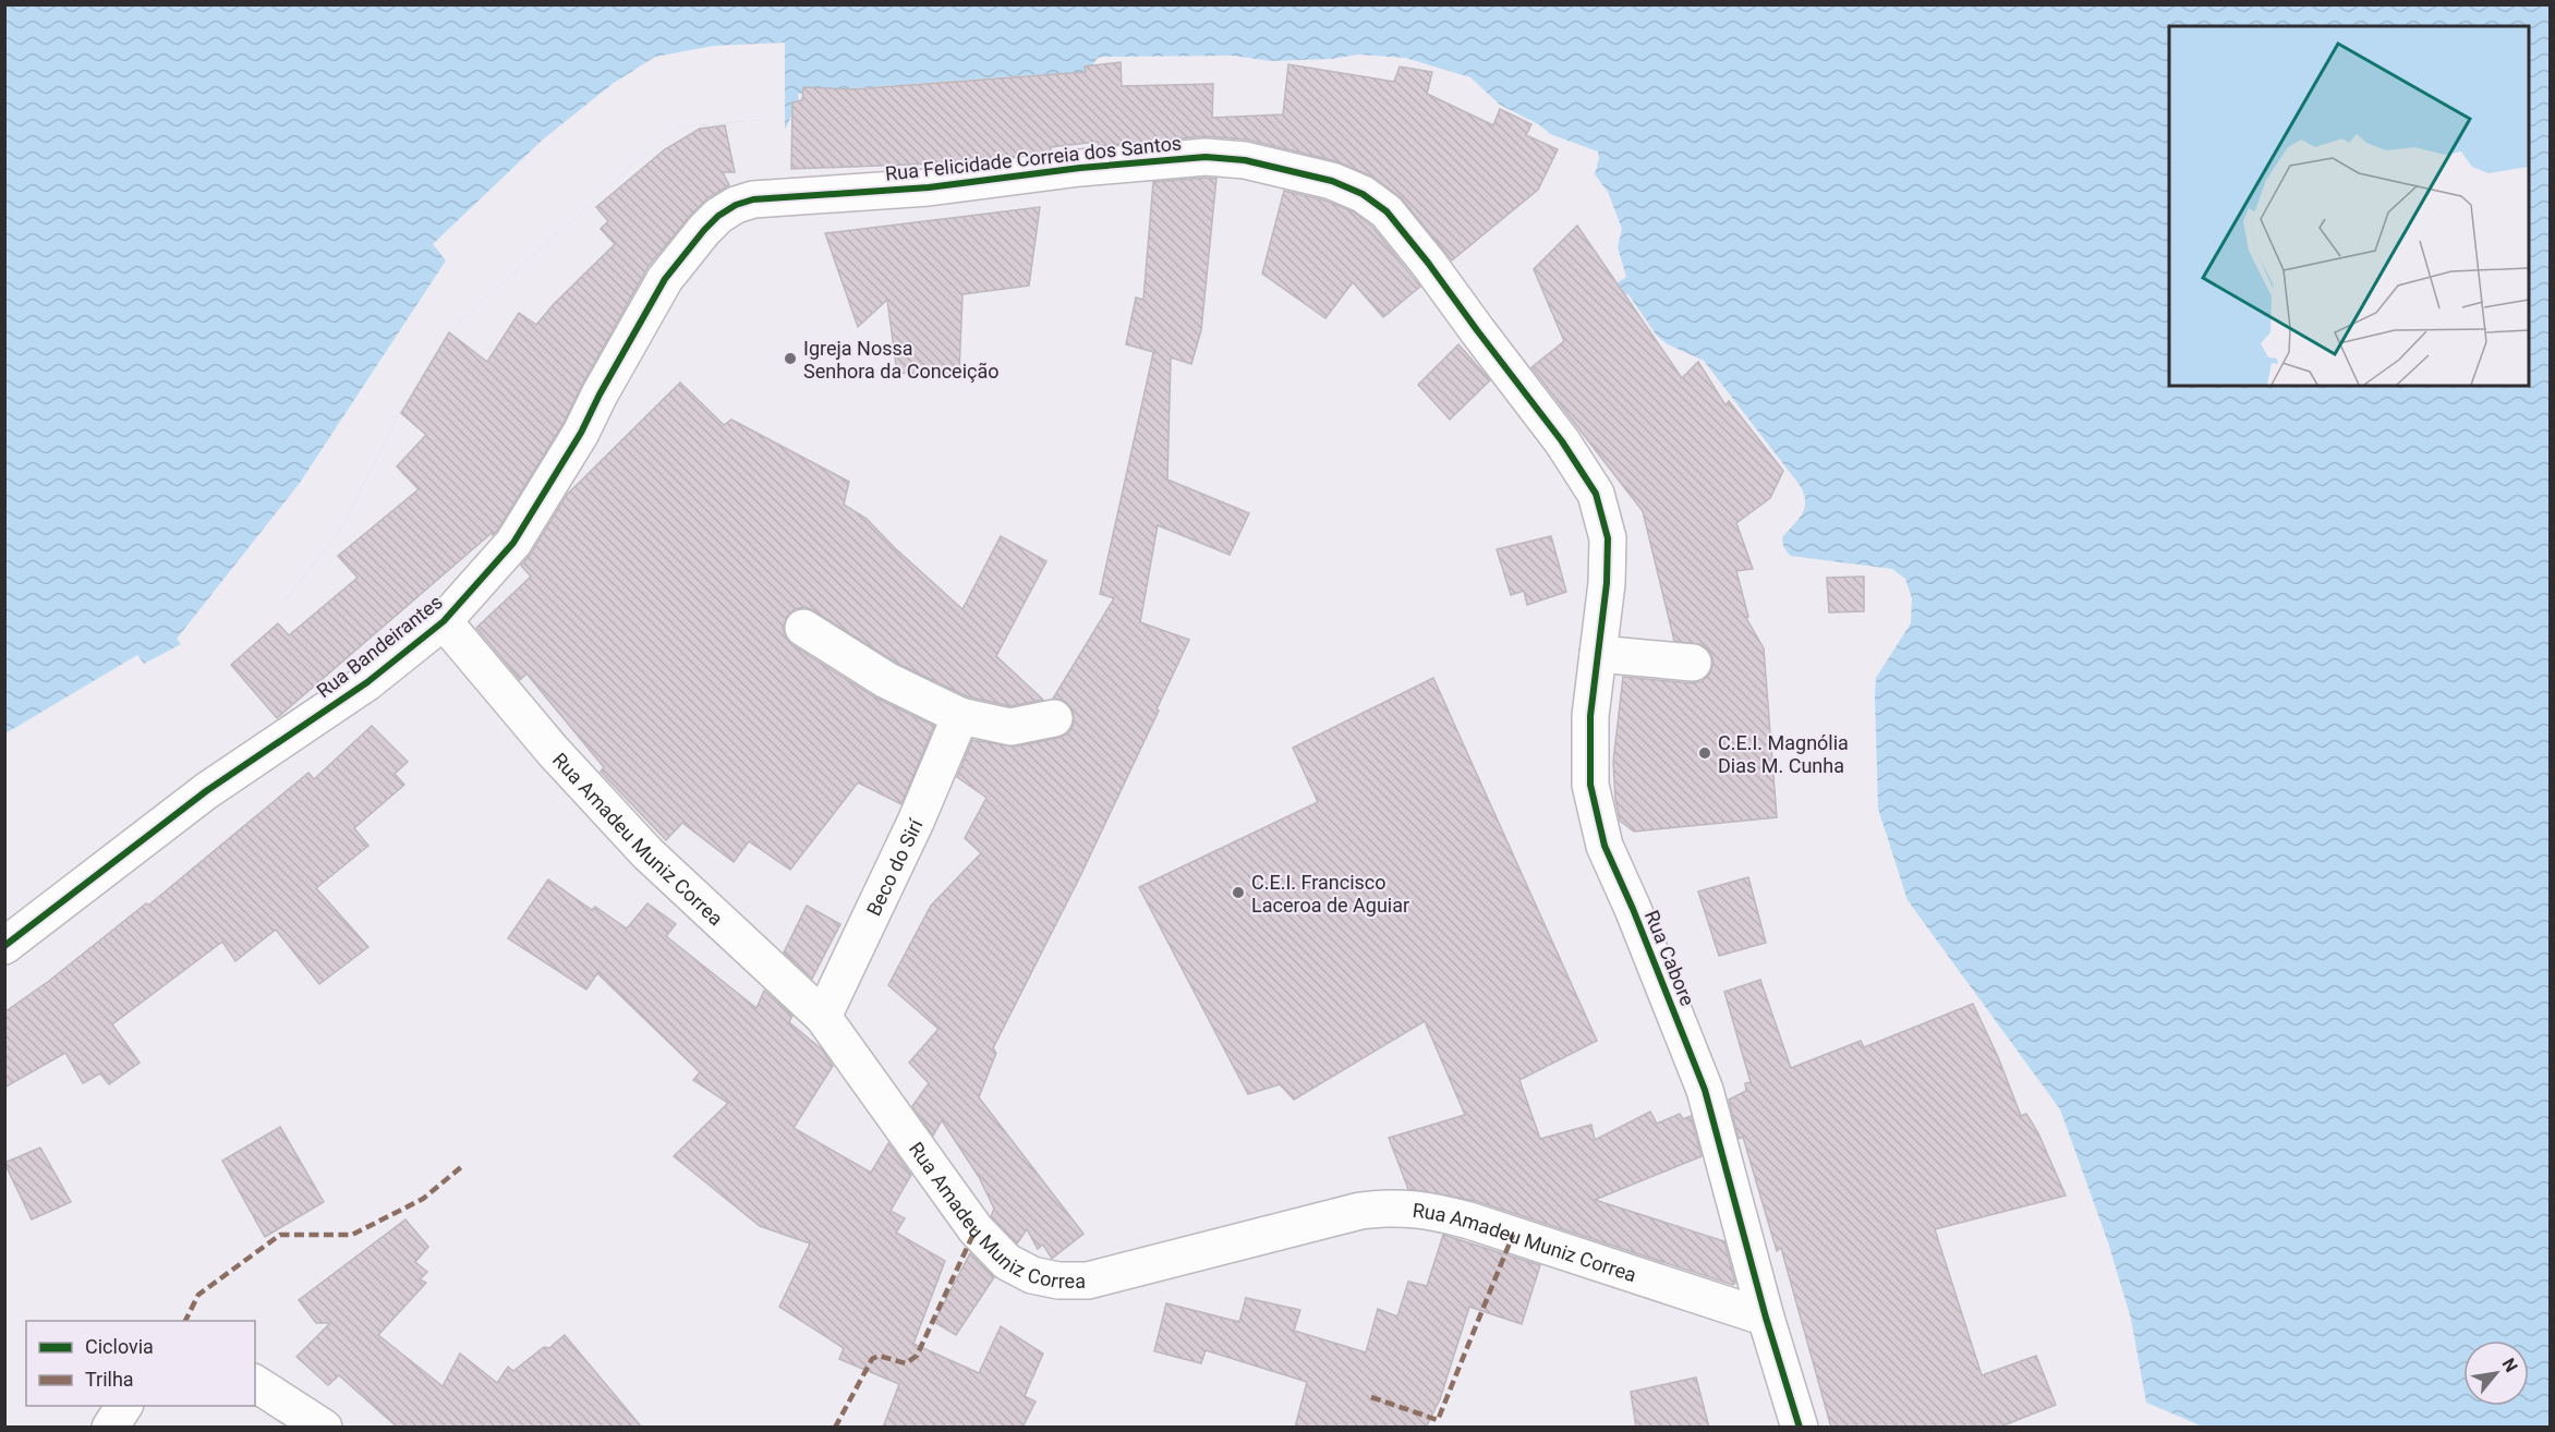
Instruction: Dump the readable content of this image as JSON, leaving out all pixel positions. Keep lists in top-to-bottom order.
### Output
{
  "streets": {
    "street": [
      "Rua Felicidade Correia dos Santos",
      "Rua Bandeirantes",
      "Rua Amadeu Muniz Correa",
      "Beco do Sirí",
      "Rua Cabore"
    ]
  },
  "crossings": [
    ["Rua Felicidade Correia dos Santos", "Rua Bandeirantes"],
    ["Rua Felicidade Correia dos Santos", "Rua Cabore"],
    ["Rua Bandeirantes", "Rua Amadeu Muniz Correa"],
    ["Rua Amadeu Muniz Correa", "Beco do Sirí"],
    ["Rua Amadeu Muniz Correa", "Rua Cabore"]
  ],
  "places": ["Igreja Nossa Senhora da Conceição", "C.E.I. Magnólia Dias M. Cunha", "C.E.I. Francisco Laceroa de Aguiar"],
  "legend": ["Ciclovia", "Trilha"],
  "north": "top right"
}
